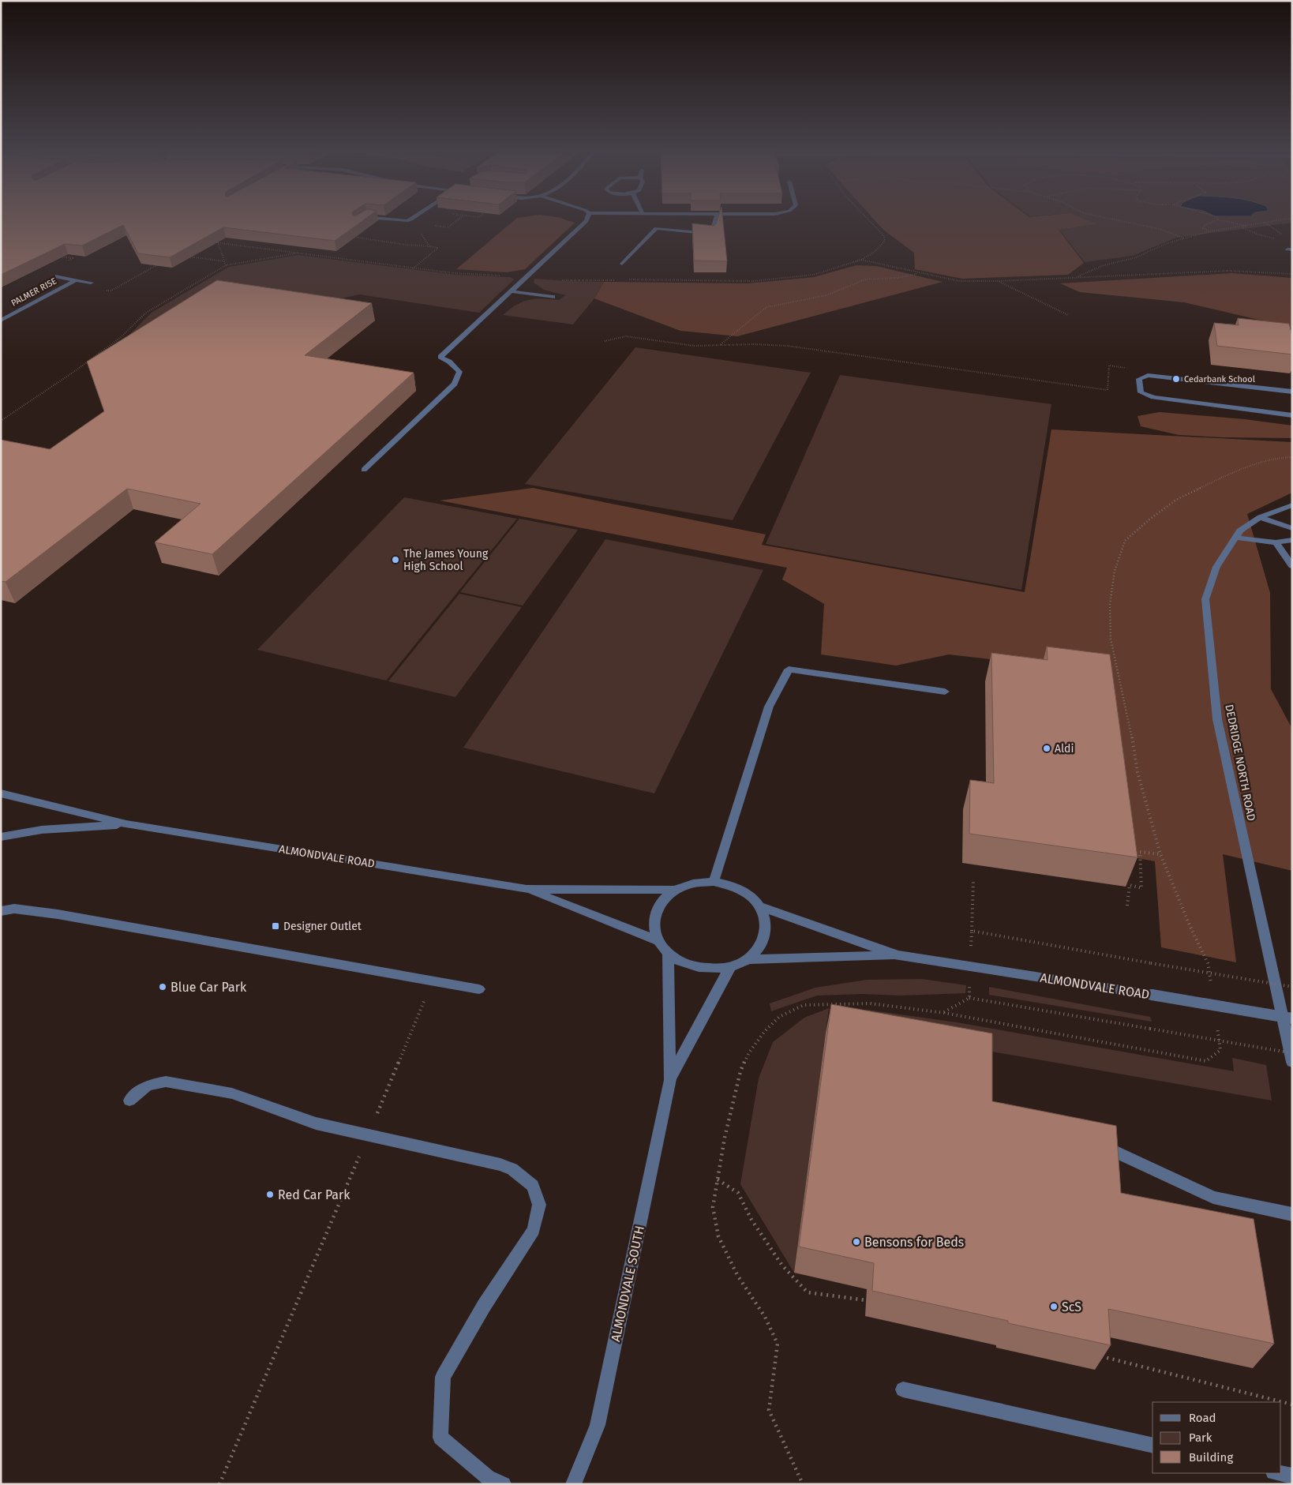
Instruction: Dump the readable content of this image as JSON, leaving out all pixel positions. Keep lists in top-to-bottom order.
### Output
{
  "streets": {
    "street": [
      "PALMER RISE",
      "DEDRIDGE NORTH ROAD",
      "ALMONDVALE ROAD",
      "ALMONDVALE SOUTH"
    ]
  },
  "crossings": [
    ["ALMONDVALE ROAD", "ALMONDVALE SOUTH"]
  ],
  "places": {
    "other": [
      "Cedarbank School",
      "The James Young High School",
      "Aldi",
      "Blue Car Park",
      "Red Car Park",
      "Bensons for Beds",
      "ScS"
    ],
    "transit": ["Designer Outlet"]
  },
  "legend": ["Road", "Park", "Building"]
}
